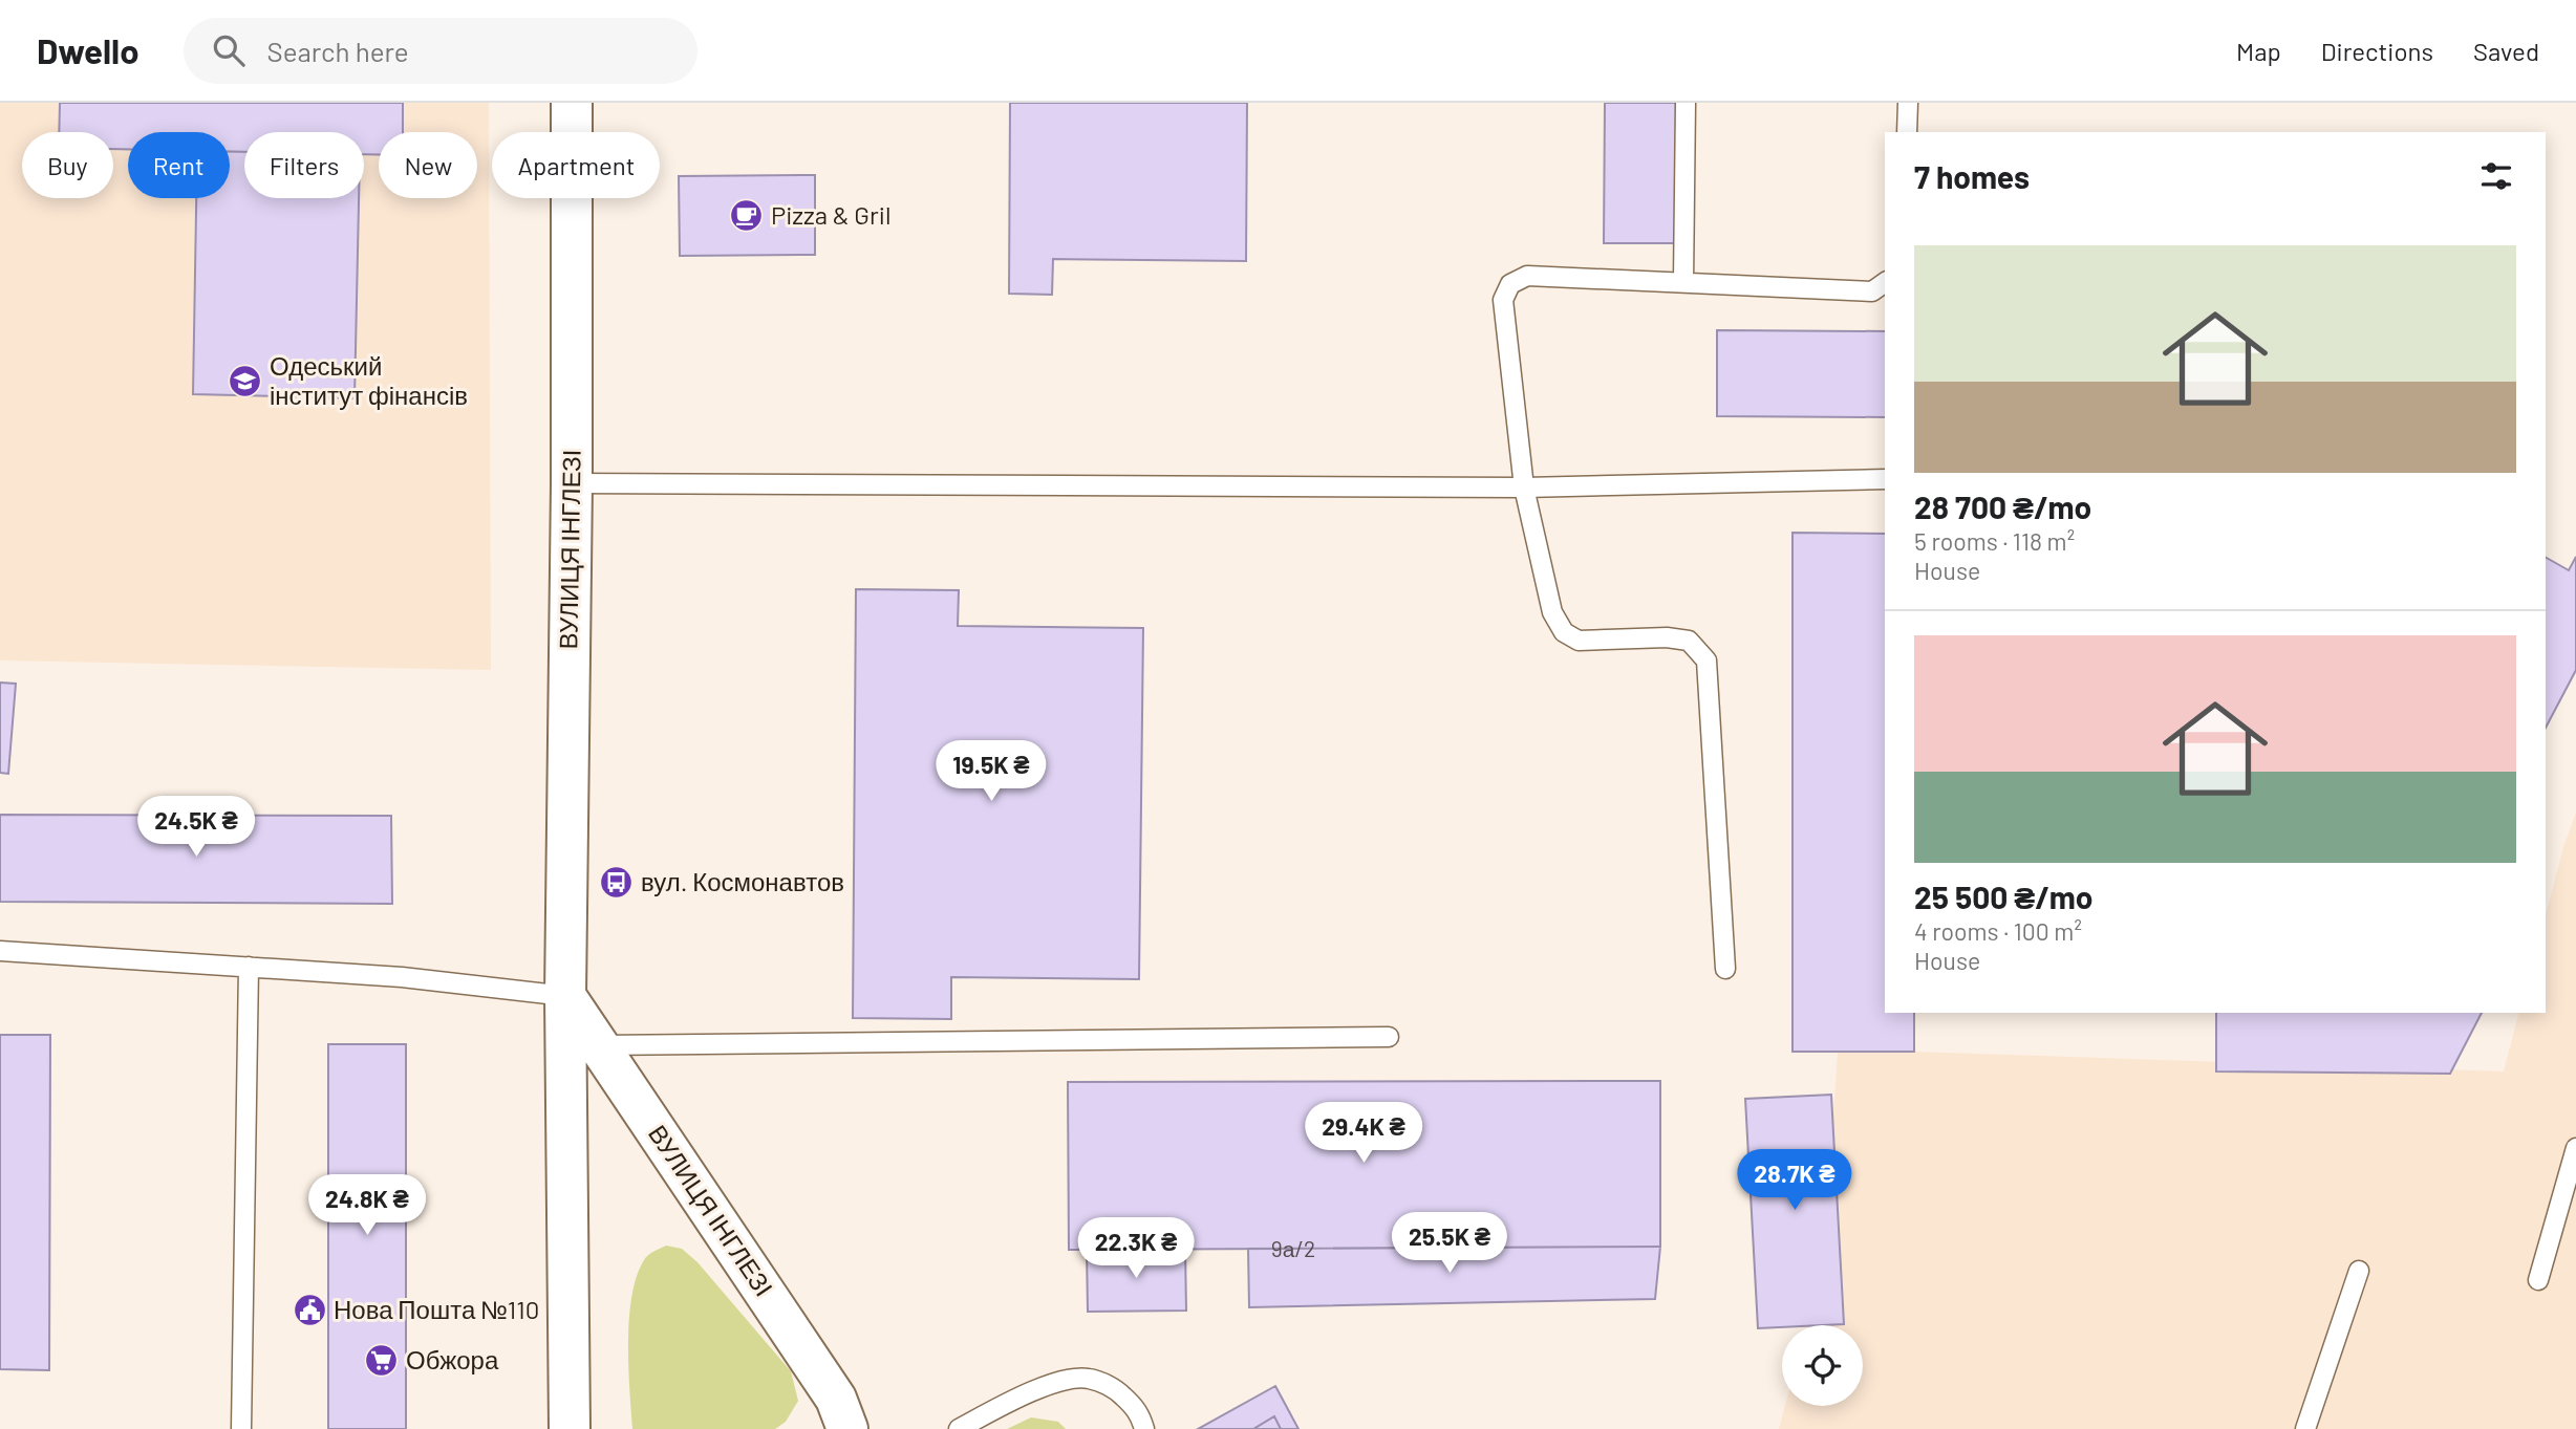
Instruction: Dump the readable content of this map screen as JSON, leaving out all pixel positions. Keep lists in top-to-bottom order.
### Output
{
  "streets": {
    "main road": ["ВУЛИЦЯ ІНГЛЕЗІ"]
  },
  "places": {
    "cafe": ["Pizza & Gril"],
    "school or university": ["Одеський інститут фінансів"],
    "bus stop": ["вул. Космонавтов"],
    "public building": ["Нова Пошта №110"],
    "supermarket": ["Обжора"]
  },
  "house_numbers": ["9а/2"],
  "page": {
    "header": "Dwello",
    "search": "Search here",
    "nav": ["Map", "Directions", "Saved"],
    "chip": [
      "Buy",
      "Rent",
      "Filters",
      "New",
      "Apartment"
    ],
    "heading": "7 homes",
    "list": [
      {
        "name": "28 700 ₴/mo",
        "note": "5 rooms · 118 m² · House"
      },
      {
        "name": "25 500 ₴/mo",
        "note": "4 rooms · 100 m² · House"
      }
    ],
    "price": [
      "19.5K ₴",
      "24.5K ₴",
      "29.4K ₴",
      "28.7K ₴",
      "24.8K ₴",
      "25.5K ₴",
      "22.3K ₴"
    ]
  }
}
